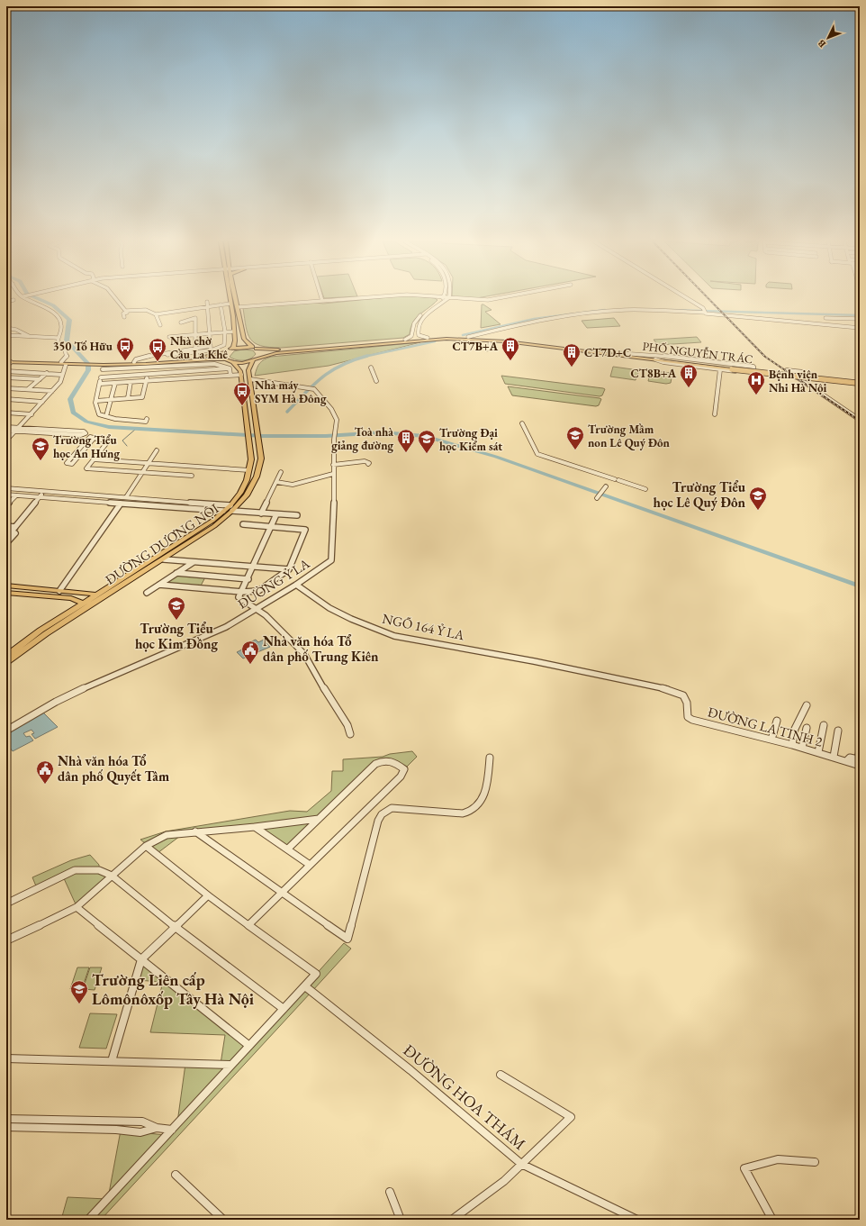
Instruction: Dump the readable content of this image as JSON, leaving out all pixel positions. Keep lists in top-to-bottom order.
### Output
{
  "streets": {
    "main road": ["PHỐ NGUYỄN TRÁC", "ĐƯỜNG DƯƠNG NỘI"],
    "street": [
      "ĐƯỜNG Ỷ LA",
      "NGÕ 164 Ỷ LA",
      "ĐƯỜNG LA TINH 2",
      "ĐƯỜNG HOA THÁM"
    ]
  },
  "crossings": [
    ["PHỐ NGUYỄN TRÁC", "ĐƯỜNG DƯƠNG NỘI"],
    ["ĐƯỜNG DƯƠNG NỘI", "ĐƯỜNG Ỷ LA"],
    ["ĐƯỜNG Ỷ LA", "NGÕ 164 Ỷ LA"],
    ["NGÕ 164 Ỷ LA", "ĐƯỜNG LA TINH 2"]
  ],
  "places": {
    "bus stop": ["350 Tố Hữu", "Nhà chờ Cầu La Khê", "Nhà máy SYM Hà Đông"],
    "building": [
      "CT7B+A",
      "CT7D+C",
      "CT8B+A",
      "Toà nhà giảng đường"
    ],
    "hospital": ["Bệnh viện Nhi Hà Nội"],
    "school or university": [
      "Trường Mầm non Lê Quý Đôn",
      "Trường Đại học Kiểm sát",
      "Trường Tiểu học An Hưng",
      "Trường Tiểu học Lê Quý Đôn",
      "Trường Tiểu học Kim Đồng",
      "Trường Liên cấp Lômônôxốp Tây Hà Nội"
    ],
    "public building": ["Nhà văn hóa Tổ dân phố Trung Kiên", "Nhà văn hóa Tổ dân phố Quyết Tâm"]
  },
  "north": "bottom left"
}
